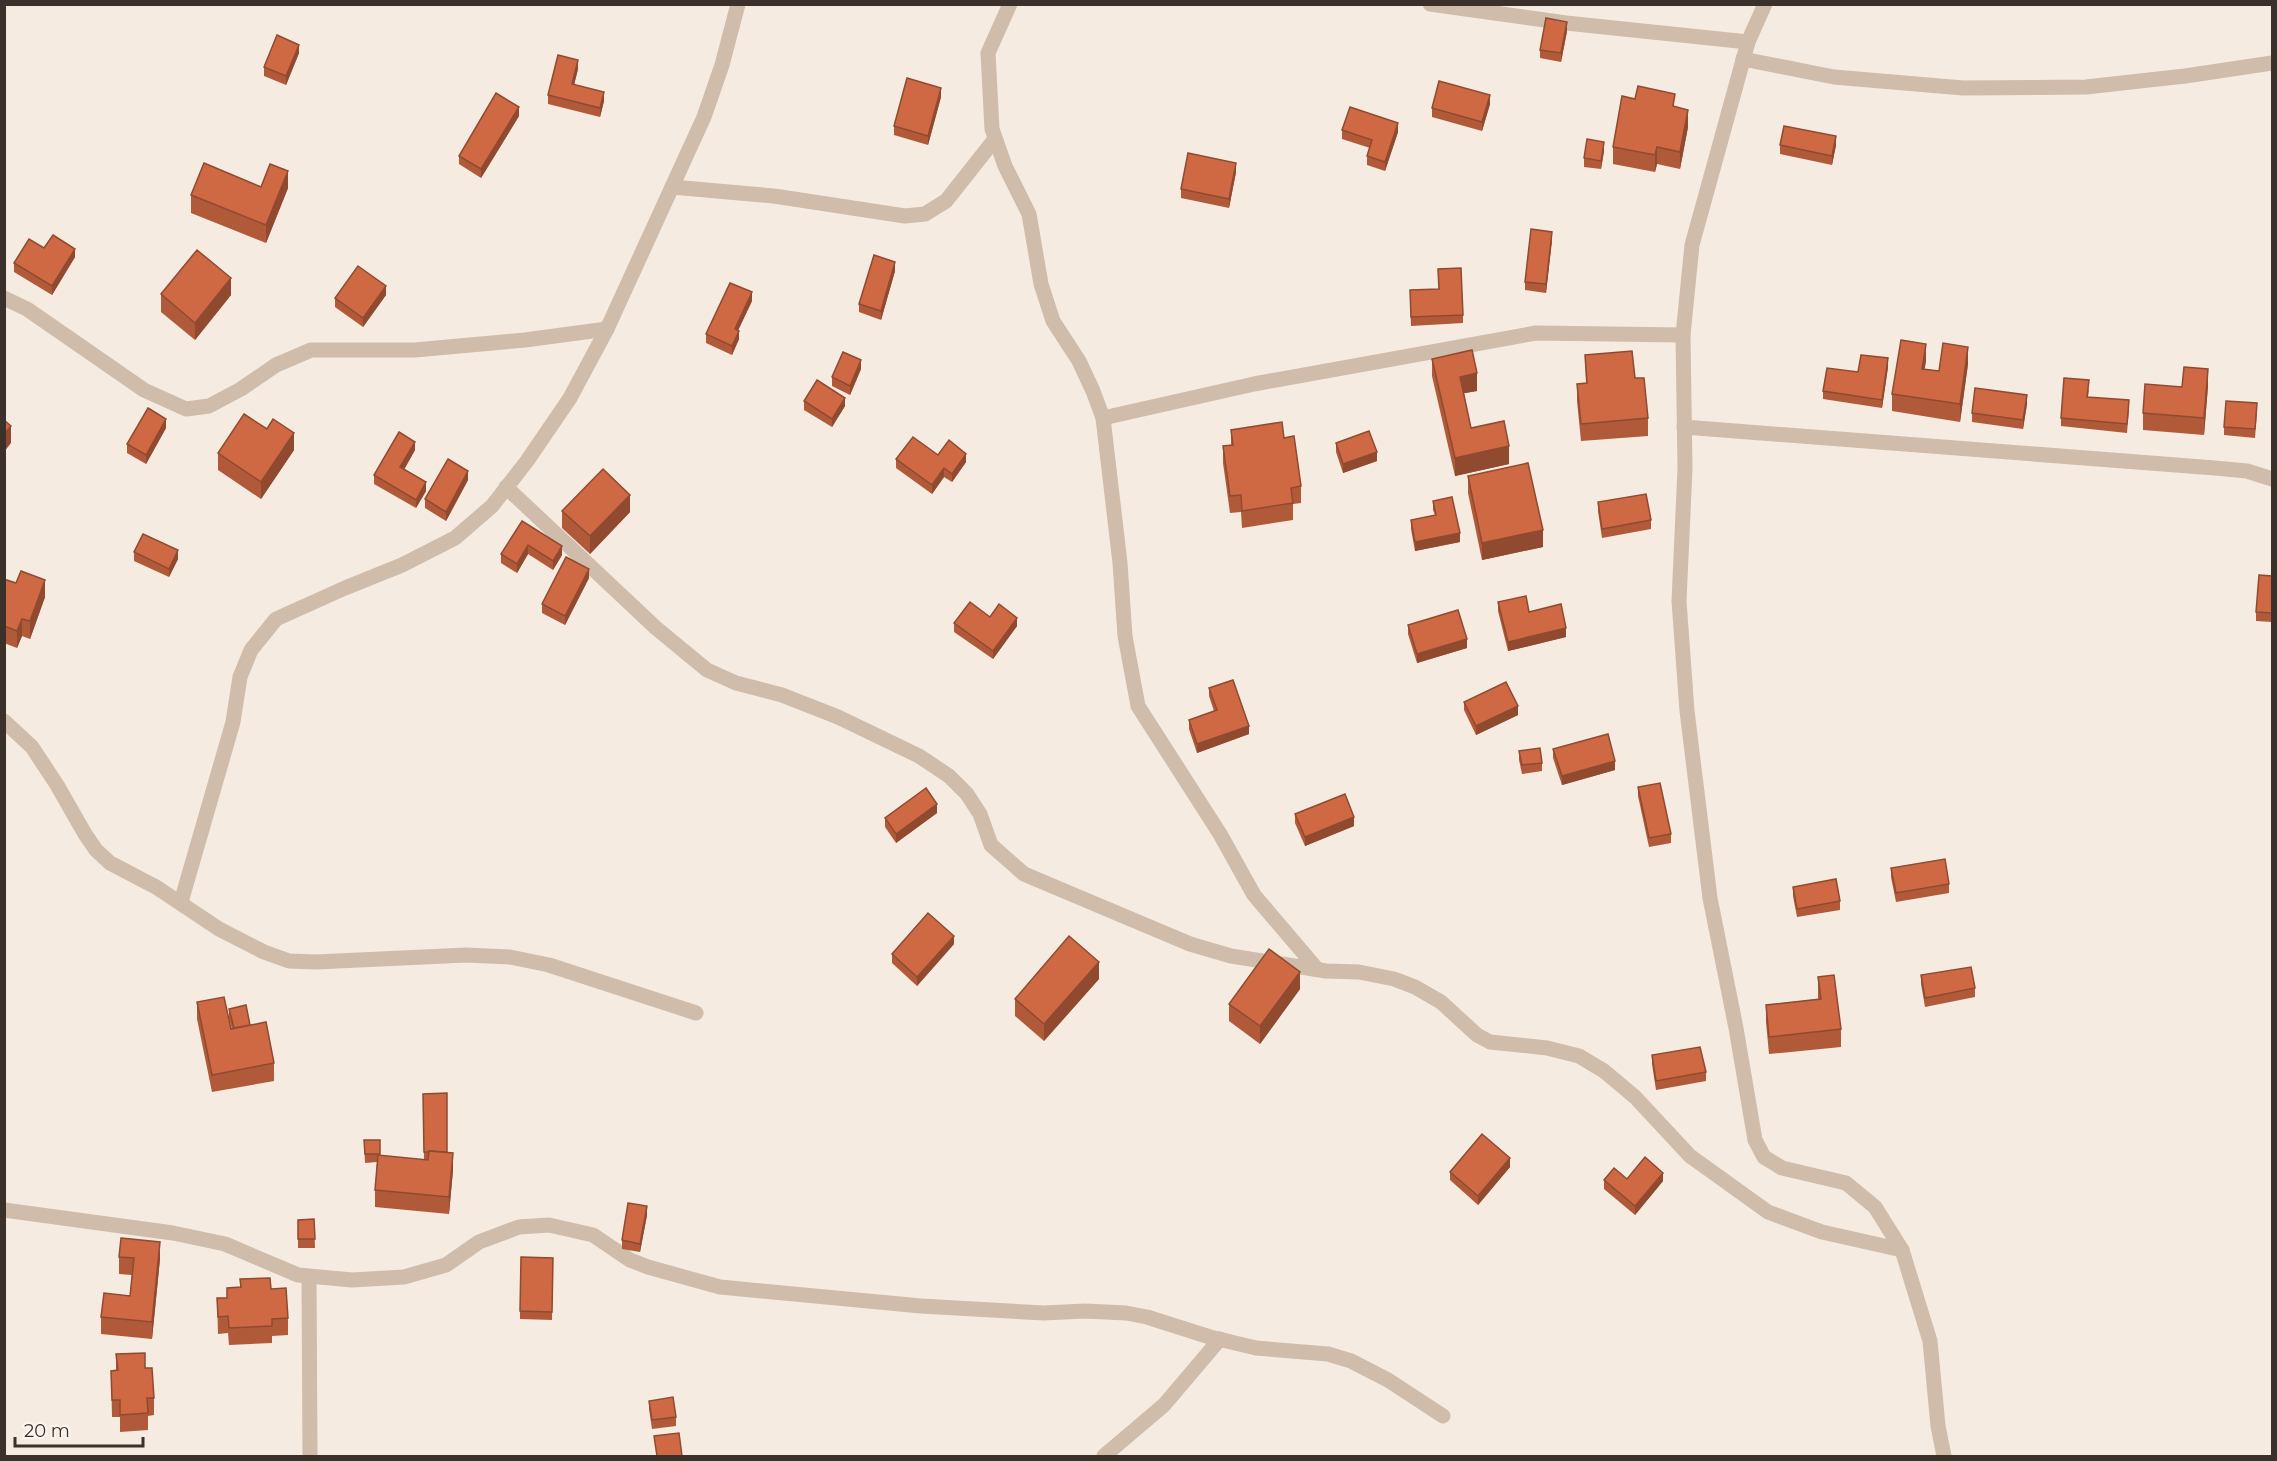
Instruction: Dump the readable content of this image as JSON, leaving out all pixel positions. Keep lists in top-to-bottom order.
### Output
{
  "scale_bar": "20 m"
}
